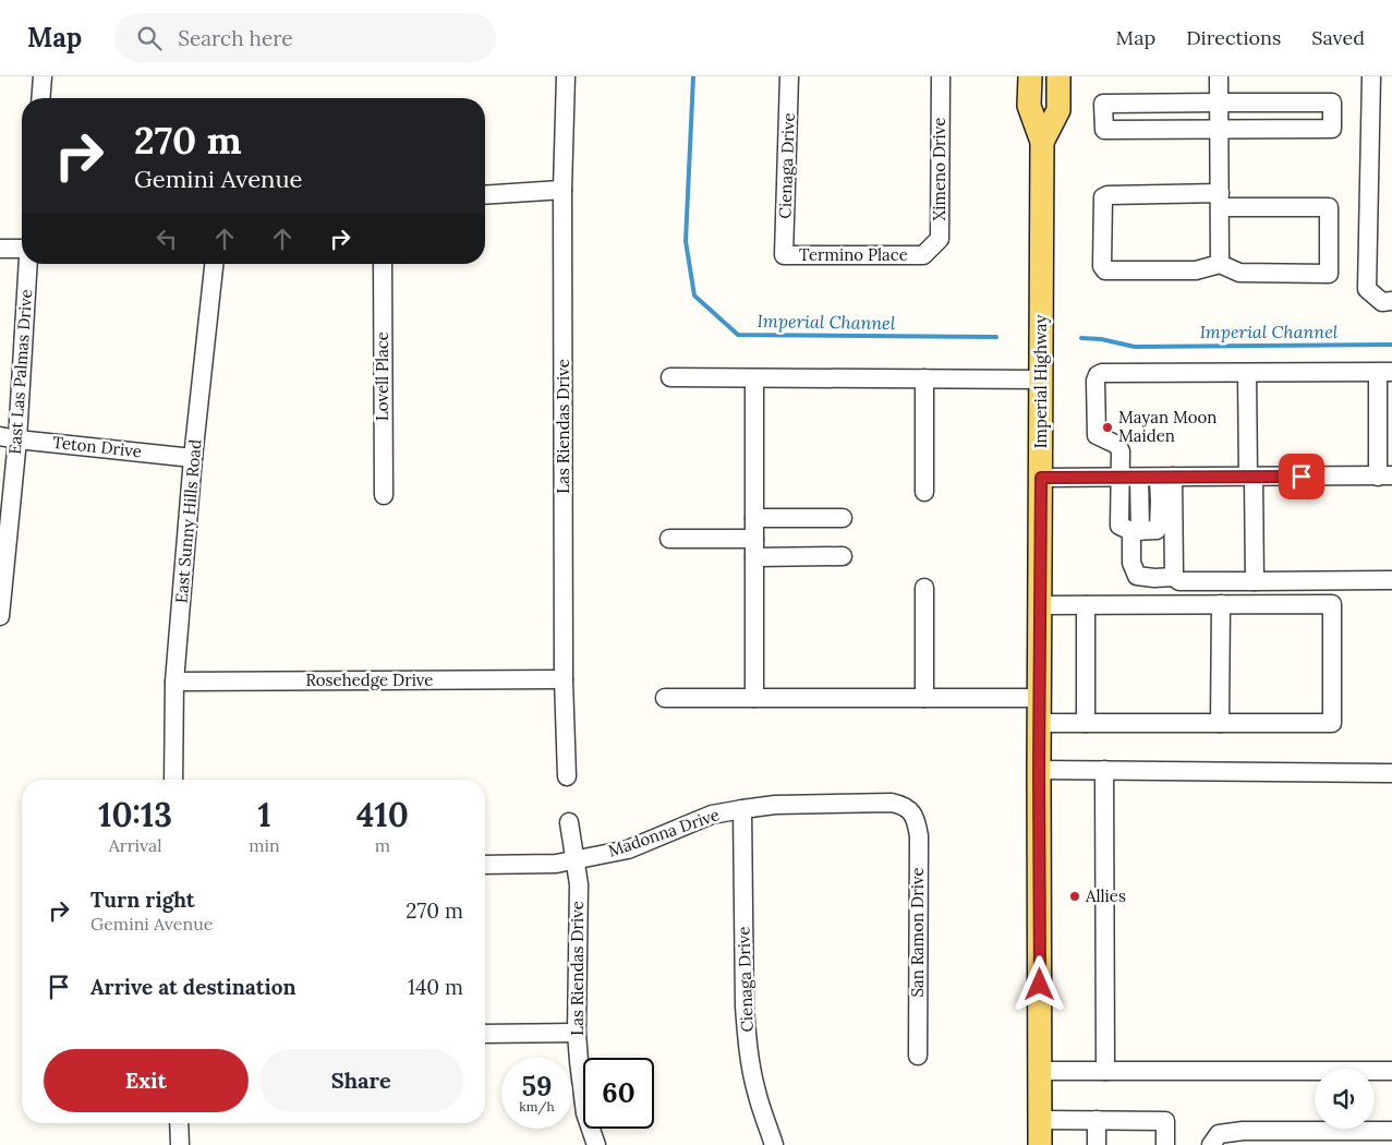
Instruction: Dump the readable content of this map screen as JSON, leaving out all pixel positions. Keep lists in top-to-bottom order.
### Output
{
  "streets": {
    "main road": ["Imperial Highway"],
    "street": [
      "Cienaga Drive",
      "Ximeno Drive",
      "Termino Place",
      "East Las Palmas Drive",
      "Lovell Place",
      "Las Riendas Drive",
      "Teton Drive",
      "East Sunny Hills Road",
      "Rosehedge Drive",
      "Madonna Drive",
      "San Ramon Drive"
    ]
  },
  "crossings": [
    ["Cienaga Drive", "Termino Place"],
    ["Cienaga Drive", "Madonna Drive"],
    ["Ximeno Drive", "Termino Place"],
    ["East Las Palmas Drive", "Teton Drive"],
    ["Las Riendas Drive", "Rosehedge Drive"],
    ["Las Riendas Drive", "Madonna Drive"],
    ["Teton Drive", "East Sunny Hills Road"],
    ["East Sunny Hills Road", "Rosehedge Drive"],
    ["Madonna Drive", "San Ramon Drive"]
  ],
  "water": ["Imperial Channel"],
  "places": ["Mayan Moon Maiden", "Allies"],
  "page": {
    "header": "Map",
    "search": "Search here",
    "nav": ["Map", "Directions", "Saved"],
    "turn": ["270 m", "Gemini Avenue"],
    "eta": [
      "10:13",
      "Arrival",
      "1",
      "min",
      "410",
      "m"
    ],
    "list": [
      {
        "name": "Turn right",
        "note": "Gemini Avenue",
        "value": "270 m"
      },
      {
        "name": "Arrive at destination",
        "value": "140 m"
      }
    ],
    "buttons": ["Exit", "Share"],
    "speed": "59 km/h",
    "limit": "60"
  }
}
